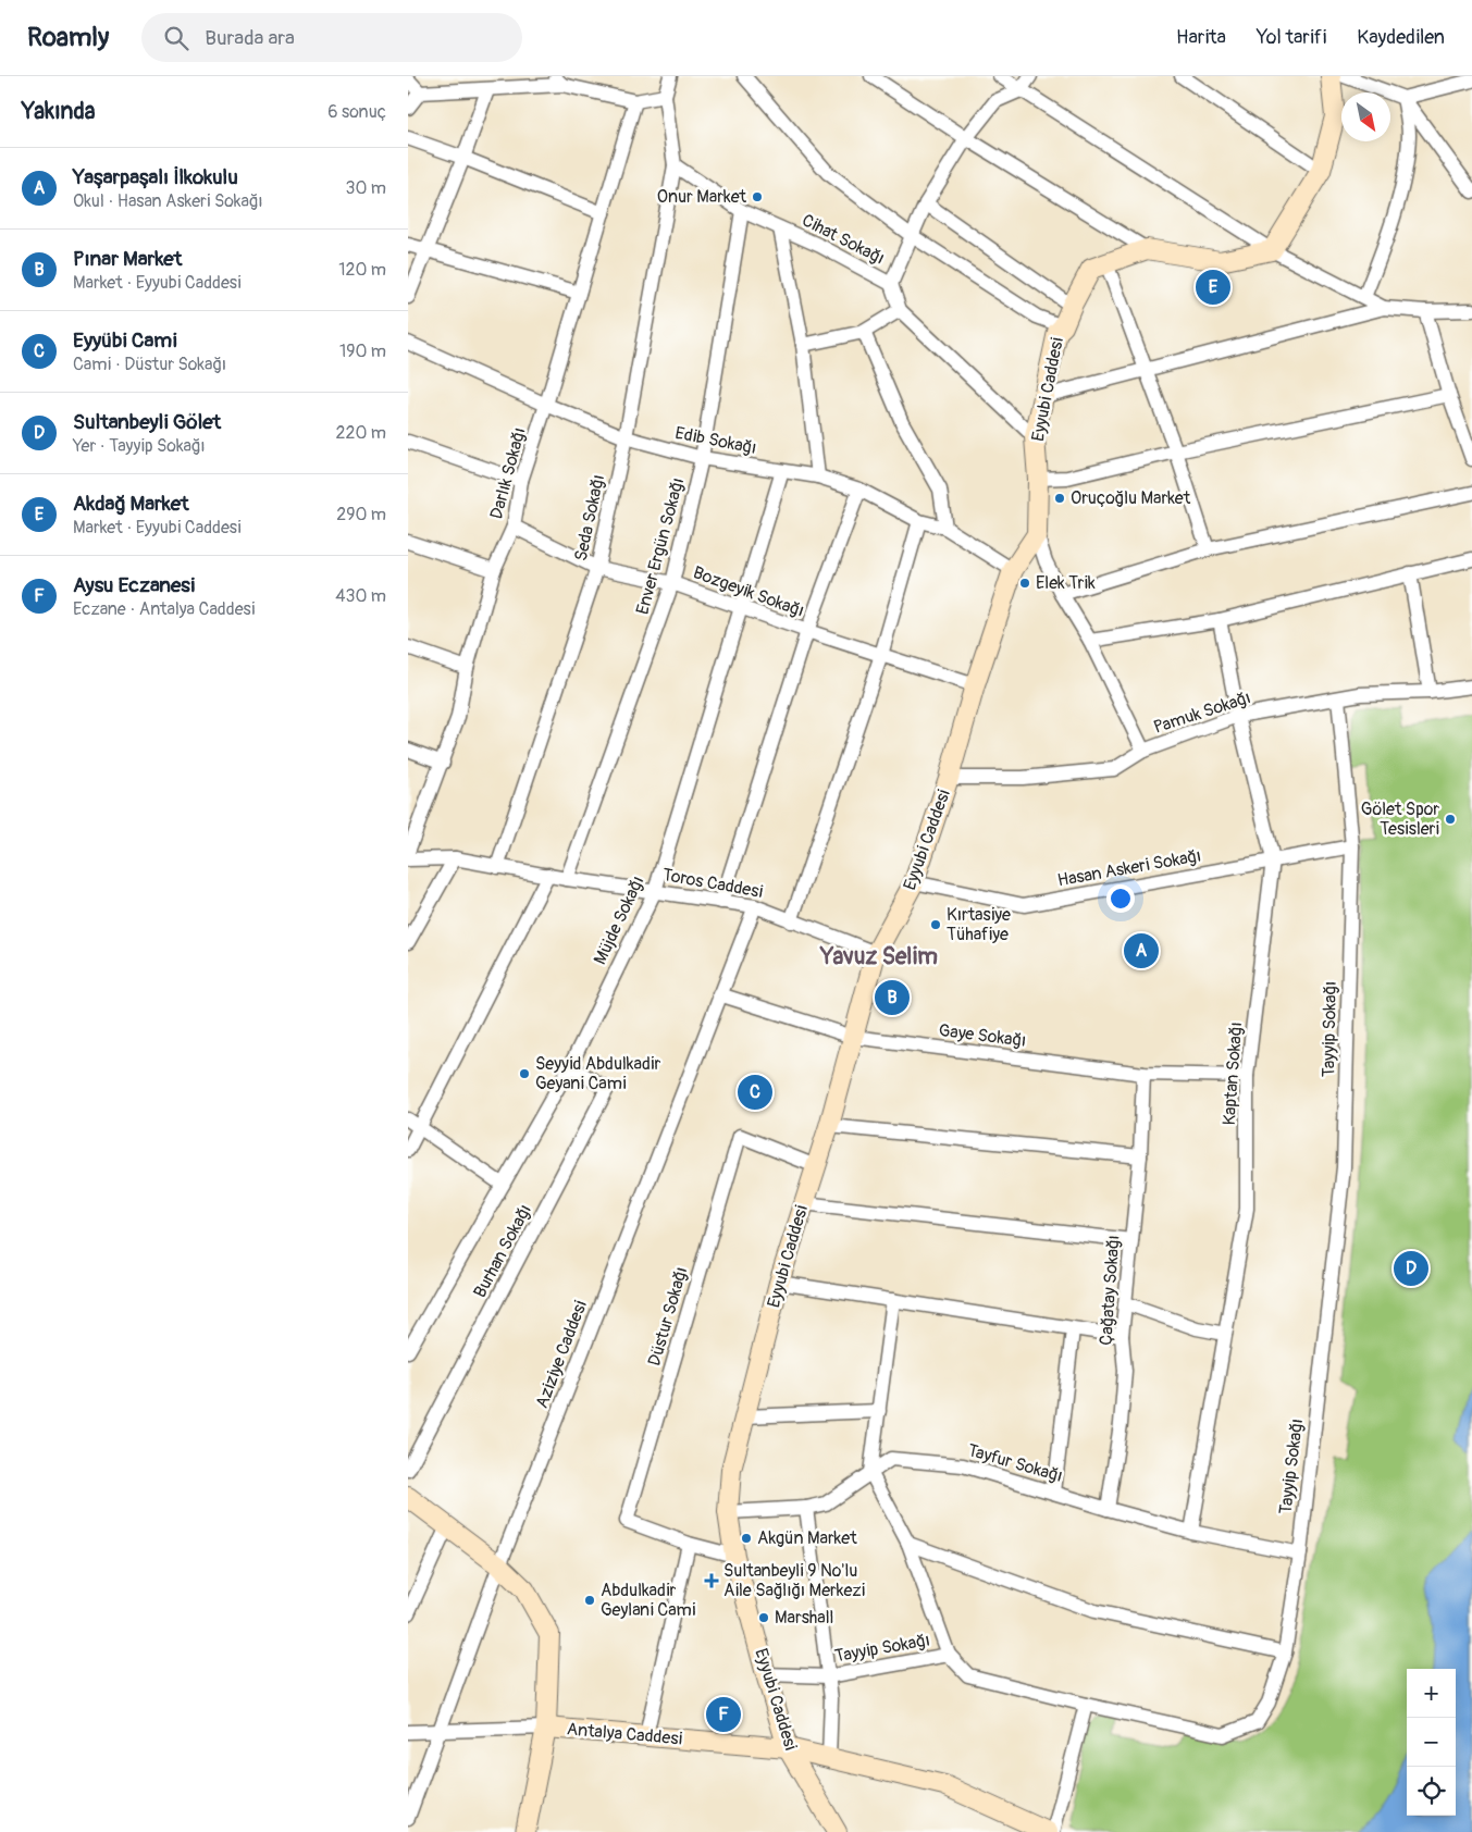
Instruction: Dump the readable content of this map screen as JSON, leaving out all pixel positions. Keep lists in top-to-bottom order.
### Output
{
  "streets": {
    "street": [
      "Cihat Sokağı",
      "Eyyubi Caddesi",
      "Edib Sokağı",
      "Darlık Sokağı",
      "Seda Sokağı",
      "Enver Ergün Sokağı",
      "Bozgeyik Sokağı",
      "Pamuk Sokağı",
      "Hasan Askeri Sokağı",
      "Toros Caddesi",
      "Müjde Sokağı",
      "Tayyip Sokağı",
      "Gaye Sokağı",
      "Kaptan Sokağı",
      "Burhan Sokağı",
      "Çağatay Sokağı",
      "Düstur Sokağı",
      "Aziziye Caddesi",
      "Tayfur Sokağı",
      "Antalya Caddesi"
    ]
  },
  "crossings": [
    ["Cihat Sokağı", "Eyyubi Caddesi"],
    ["Cihat Sokağı", "Seda Sokağı"],
    ["Cihat Sokağı", "Enver Ergün Sokağı"],
    ["Eyyubi Caddesi", "Edib Sokağı"],
    ["Eyyubi Caddesi", "Bozgeyik Sokağı"],
    ["Eyyubi Caddesi", "Pamuk Sokağı"],
    ["Eyyubi Caddesi", "Hasan Askeri Sokağı"],
    ["Eyyubi Caddesi", "Toros Caddesi"],
    ["Eyyubi Caddesi", "Tayyip Sokağı"],
    ["Eyyubi Caddesi", "Gaye Sokağı"],
    ["Eyyubi Caddesi", "Düstur Sokağı"],
    ["Eyyubi Caddesi", "Tayfur Sokağı"],
    ["Eyyubi Caddesi", "Antalya Caddesi"],
    ["Edib Sokağı", "Darlık Sokağı"],
    ["Edib Sokağı", "Seda Sokağı"],
    ["Edib Sokağı", "Enver Ergün Sokağı"],
    ["Edib Sokağı", "Müjde Sokağı"],
    ["Darlık Sokağı", "Bozgeyik Sokağı"],
    ["Seda Sokağı", "Bozgeyik Sokağı"],
    ["Seda Sokağı", "Toros Caddesi"],
    ["Enver Ergün Sokağı", "Bozgeyik Sokağı"],
    ["Enver Ergün Sokağı", "Toros Caddesi"],
    ["Bozgeyik Sokağı", "Müjde Sokağı"],
    ["Pamuk Sokağı", "Tayyip Sokağı"],
    ["Pamuk Sokağı", "Kaptan Sokağı"],
    ["Hasan Askeri Sokağı", "Tayyip Sokağı"],
    ["Hasan Askeri Sokağı", "Kaptan Sokağı"],
    ["Toros Caddesi", "Müjde Sokağı"],
    ["Toros Caddesi", "Aziziye Caddesi"],
    ["Müjde Sokağı", "Burhan Sokağı"],
    ["Tayyip Sokağı", "Tayfur Sokağı"],
    ["Gaye Sokağı", "Kaptan Sokağı"],
    ["Gaye Sokağı", "Çağatay Sokağı"],
    ["Gaye Sokağı", "Aziziye Caddesi"],
    ["Kaptan Sokağı", "Tayfur Sokağı"],
    ["Çağatay Sokağı", "Tayfur Sokağı"],
    ["Aziziye Caddesi", "Antalya Caddesi"]
  ],
  "districts": ["Yavuz Selim"],
  "places": {
    "other": [
      "Onur Market",
      "Oruçoğlu Market",
      "Elek Trik",
      "Gölet Spor Tesisleri",
      "Kırtasiye Tühafiye",
      "Seyyid Abdulkadir Geyani Cami",
      "Akgün Market",
      "Abdulkadir Geylani Cami",
      "Marshall"
    ],
    "health": ["Sultanbeyli 9 No'lu Aile Sağlığı Merkezi"]
  },
  "north": "bottom right",
  "page": {
    "header": "Roamly",
    "search": "Burada ara",
    "nav": ["Harita", "Yol tarifi", "Kaydedilen"],
    "heading": ["Yakında", "6 sonuç"],
    "list": [
      {
        "mark": "A",
        "name": "Yaşarpaşalı İlkokulu",
        "note": "Okul · Hasan Askeri Sokağı",
        "value": "30 m"
      },
      {
        "mark": "B",
        "name": "Pınar Market",
        "note": "Market · Eyyubi Caddesi",
        "value": "120 m"
      },
      {
        "mark": "C",
        "name": "Eyyübi Cami",
        "note": "Cami · Düstur Sokağı",
        "value": "190 m"
      },
      {
        "mark": "D",
        "name": "Sultanbeyli Gölet",
        "note": "Yer · Tayyip Sokağı",
        "value": "220 m"
      },
      {
        "mark": "E",
        "name": "Akdağ Market",
        "note": "Market · Eyyubi Caddesi",
        "value": "290 m"
      },
      {
        "mark": "F",
        "name": "Aysu Eczanesi",
        "note": "Eczane · Antalya Caddesi",
        "value": "430 m"
      }
    ],
    "pins": [
      "E",
      "A",
      "B",
      "C",
      "D",
      "F"
    ],
    "map_buttons": ["+", "−"]
  }
}
